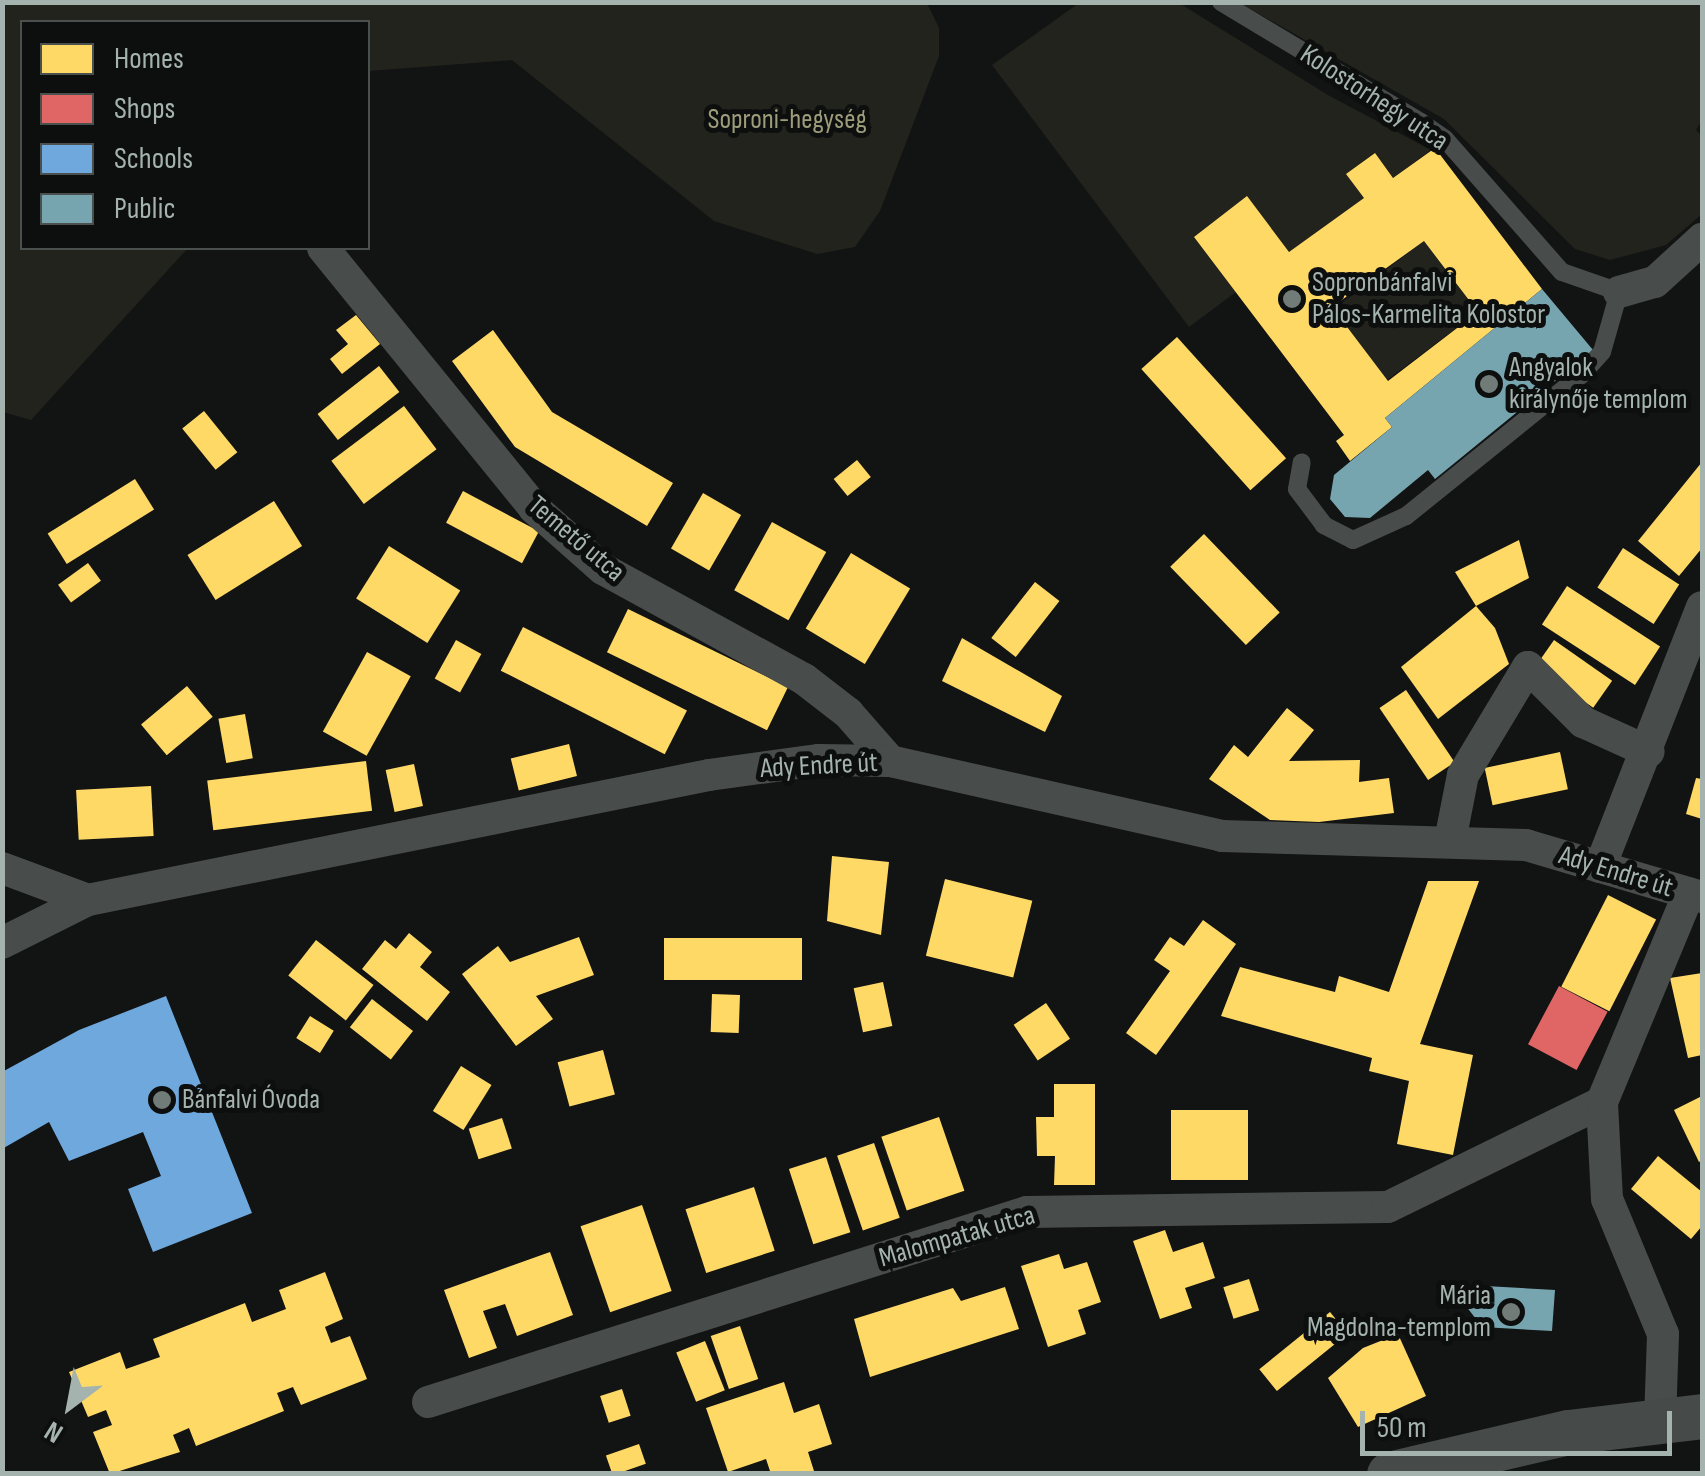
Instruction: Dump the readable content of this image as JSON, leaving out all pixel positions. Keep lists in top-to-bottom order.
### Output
{
  "streets": {
    "street": ["Temető utca", "Ady Endre út", "Malompatak utca"],
    "lane": ["Kolostorhegy utca"]
  },
  "crossings": [
    ["Temető utca", "Ady Endre út"]
  ],
  "parks": ["Soproni-hegység"],
  "places": [
    "Sopronbánfalvi Pálos-Karmelita Kolostor",
    "Angyalok királynője templom",
    "Bánfalvi Óvoda",
    "Mária Magdolna-templom"
  ],
  "legend": [
    "Homes",
    "Shops",
    "Schools",
    "Public"
  ],
  "scale_bar": "50 m",
  "north": "bottom left"
}
